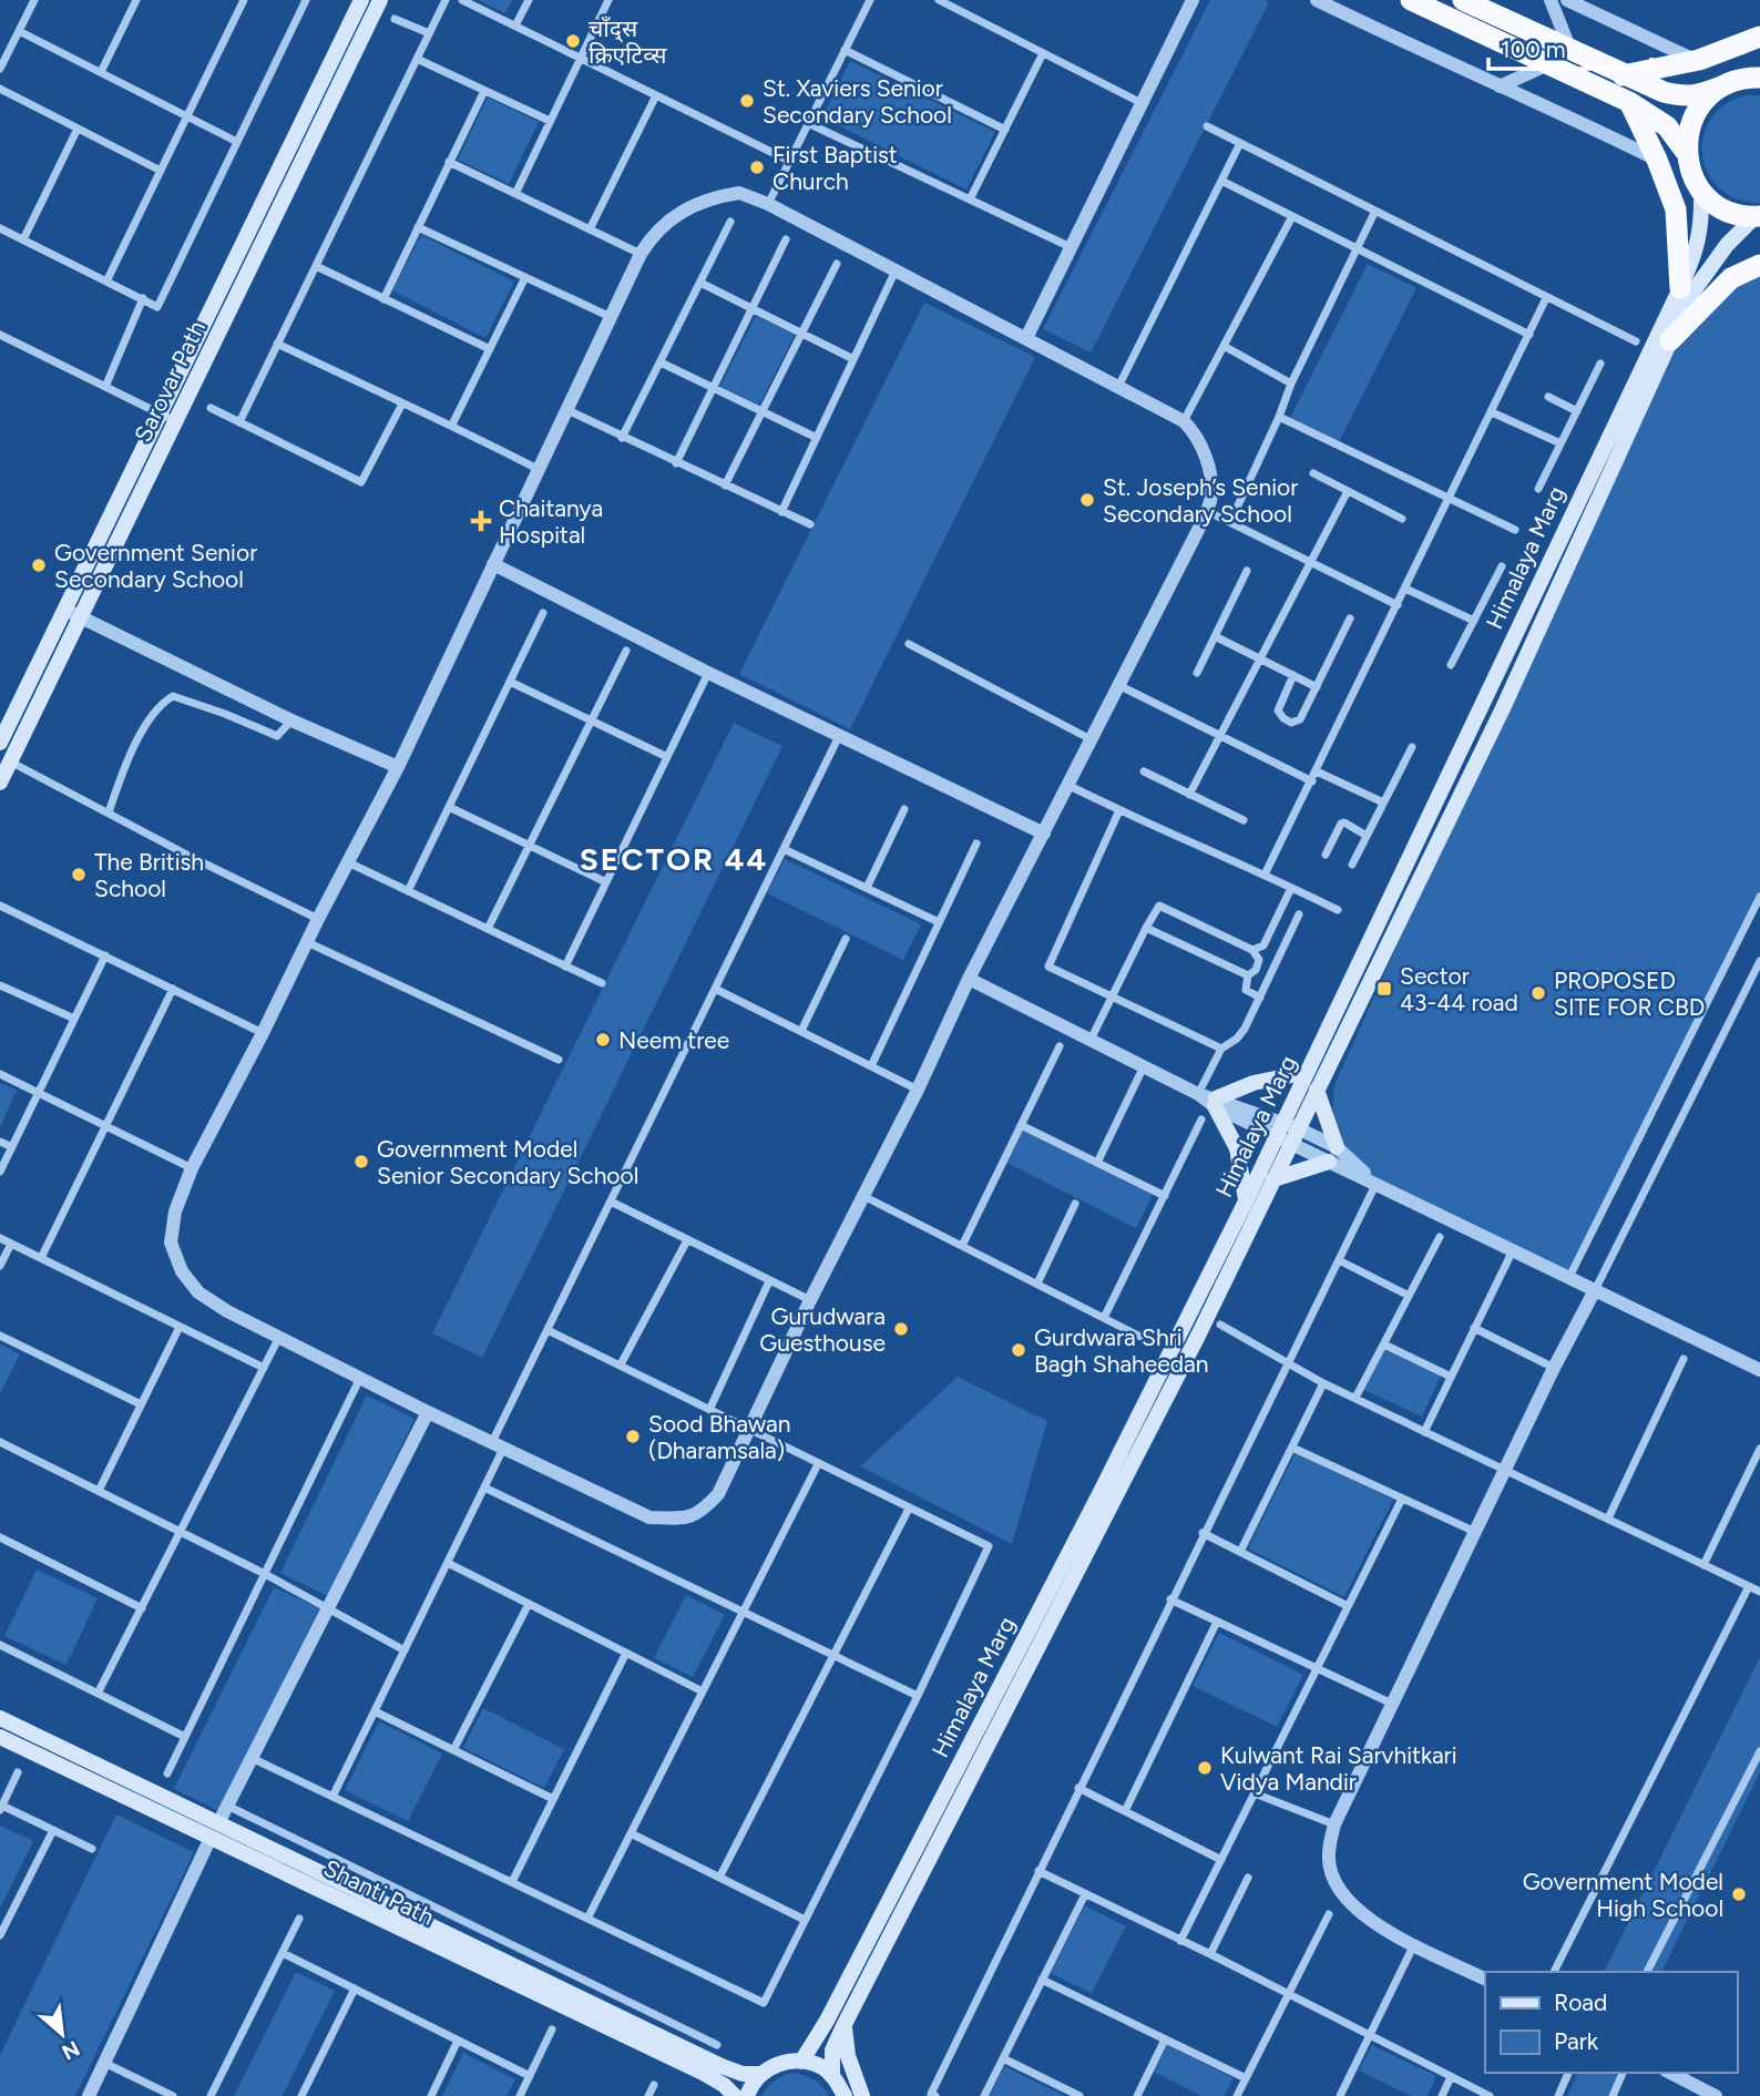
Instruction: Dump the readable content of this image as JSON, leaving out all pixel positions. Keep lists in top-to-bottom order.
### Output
{
  "streets": {
    "main road": ["Sarovar Path", "Himalaya Marg", "Shanti Path"]
  },
  "districts": ["SECTOR 44"],
  "places": {
    "other": [
      "चाँद्स क्रिएटिव्स",
      "St. Xaviers Senior Secondary School",
      "First Baptist Church",
      "St. Joseph’s Senior Secondary School",
      "Government Senior Secondary School",
      "The British School",
      "PROPOSED SITE FOR CBD",
      "Neem tree",
      "Government Model Senior Secondary School",
      "Gurudwara Guesthouse",
      "Gurdwara Shri Bagh Shaheedan",
      "Sood Bhawan (Dharamsala)",
      "Kulwant Rai Sarvhitkari Vidya Mandir",
      "Government Model High School"
    ],
    "health": ["Chaitanya Hospital"],
    "transit": ["Sector 43-44 road"]
  },
  "legend": ["Road", "Park"],
  "scale_bar": "100 m",
  "north": "bottom right"
}
